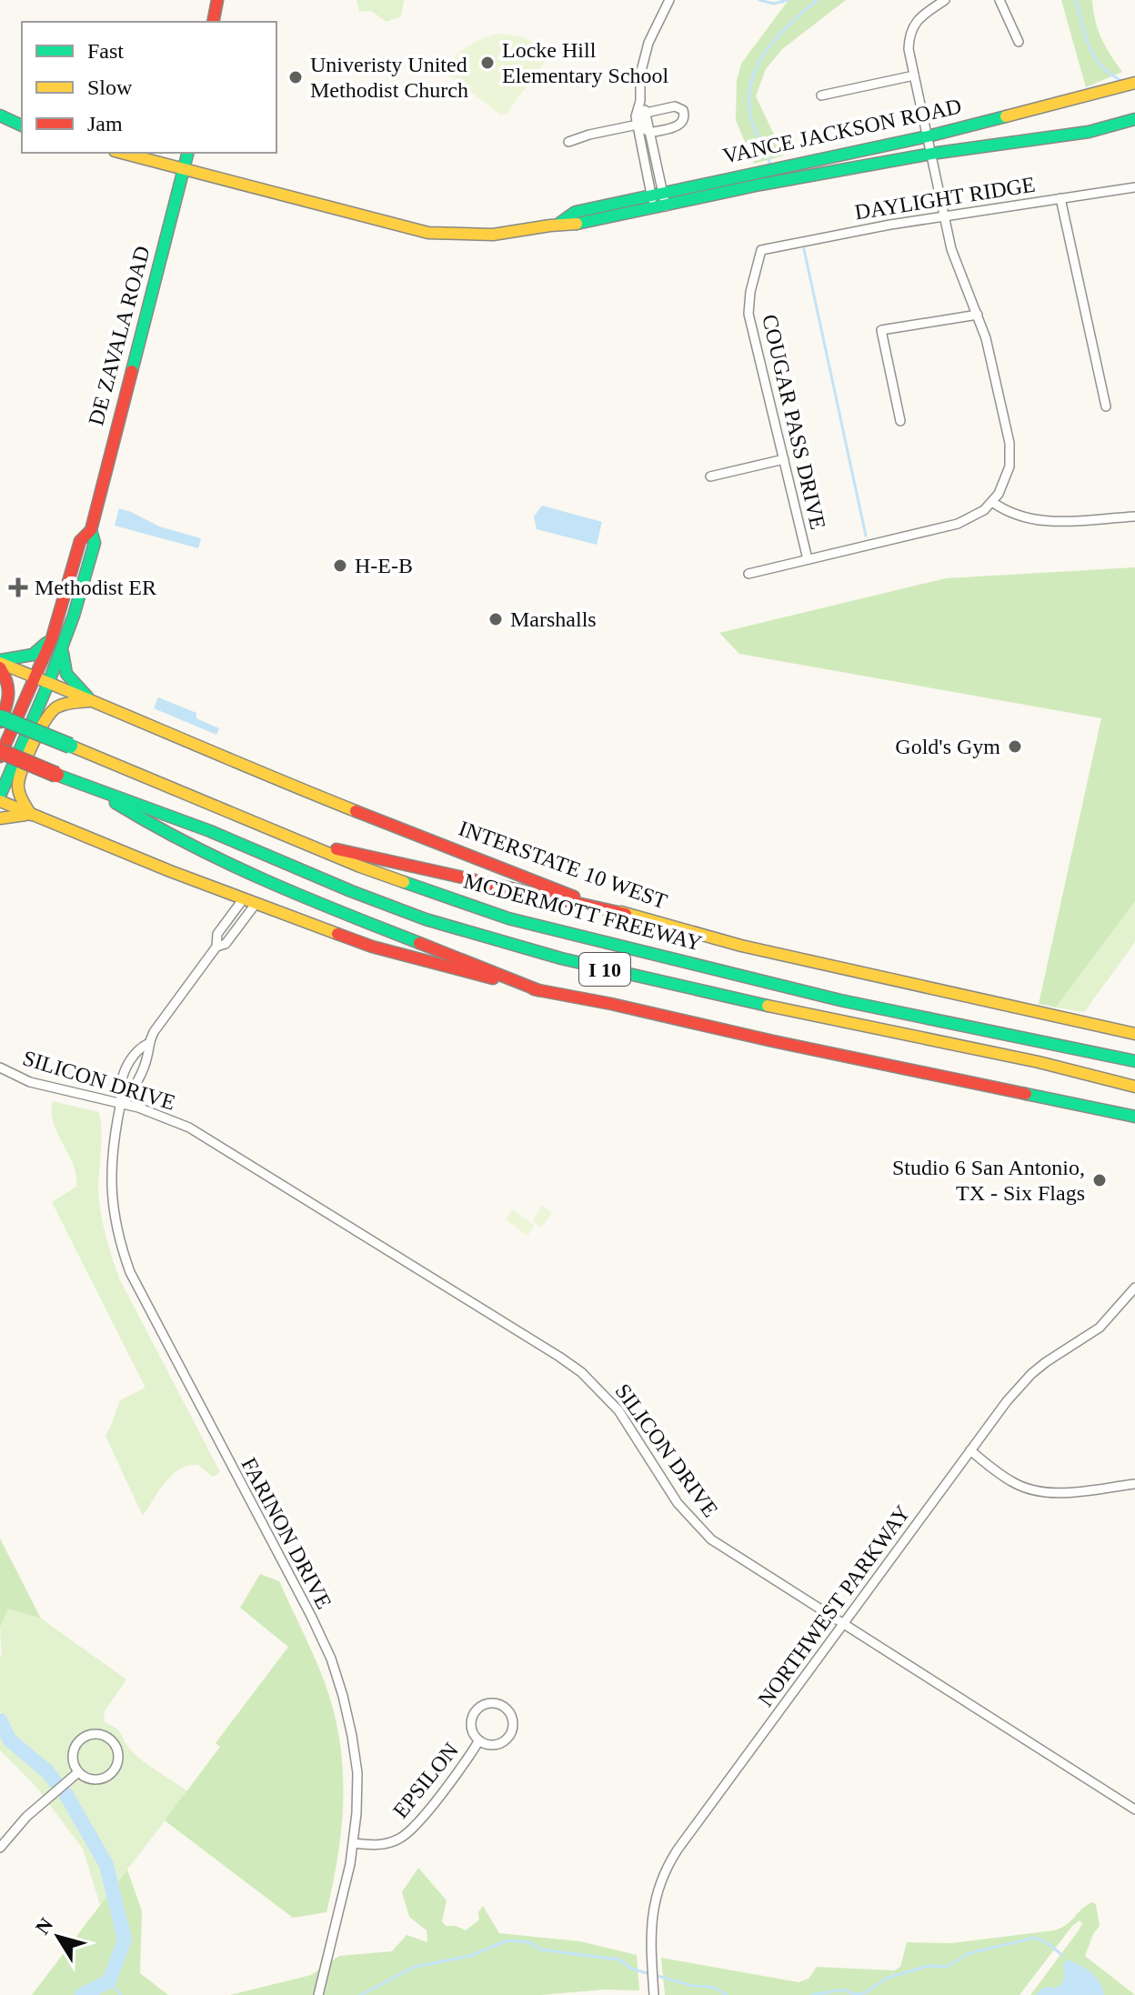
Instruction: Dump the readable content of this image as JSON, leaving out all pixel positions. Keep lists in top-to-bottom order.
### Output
{
  "streets": {
    "main road": [
      "VANCE JACKSON ROAD",
      "DE ZAVALA ROAD",
      "INTERSTATE 10 WEST",
      "MCDERMOTT FREEWAY",
      "I 10"
    ],
    "street": [
      "DAYLIGHT RIDGE",
      "COUGAR PASS DRIVE",
      "SILICON DRIVE",
      "FARINON DRIVE",
      "NORTHWEST PARKWAY",
      "EPSILON"
    ]
  },
  "crossings": [
    ["VANCE JACKSON ROAD", "DE ZAVALA ROAD"],
    ["DAYLIGHT RIDGE", "COUGAR PASS DRIVE"],
    ["DE ZAVALA ROAD", "INTERSTATE 10 WEST"],
    ["DE ZAVALA ROAD", "I 10"],
    ["SILICON DRIVE", "FARINON DRIVE"],
    ["SILICON DRIVE", "NORTHWEST PARKWAY"],
    ["FARINON DRIVE", "EPSILON"]
  ],
  "places": {
    "other": [
      "Locke Hill Elementary School",
      "Univeristy United Methodist Church",
      "H-E-B",
      "Marshalls",
      "Gold's Gym",
      "Studio 6 San Antonio, TX - Six Flags"
    ],
    "health": ["Methodist ER"]
  },
  "legend": ["Fast", "Slow", "Jam"],
  "north": "top left"
}
